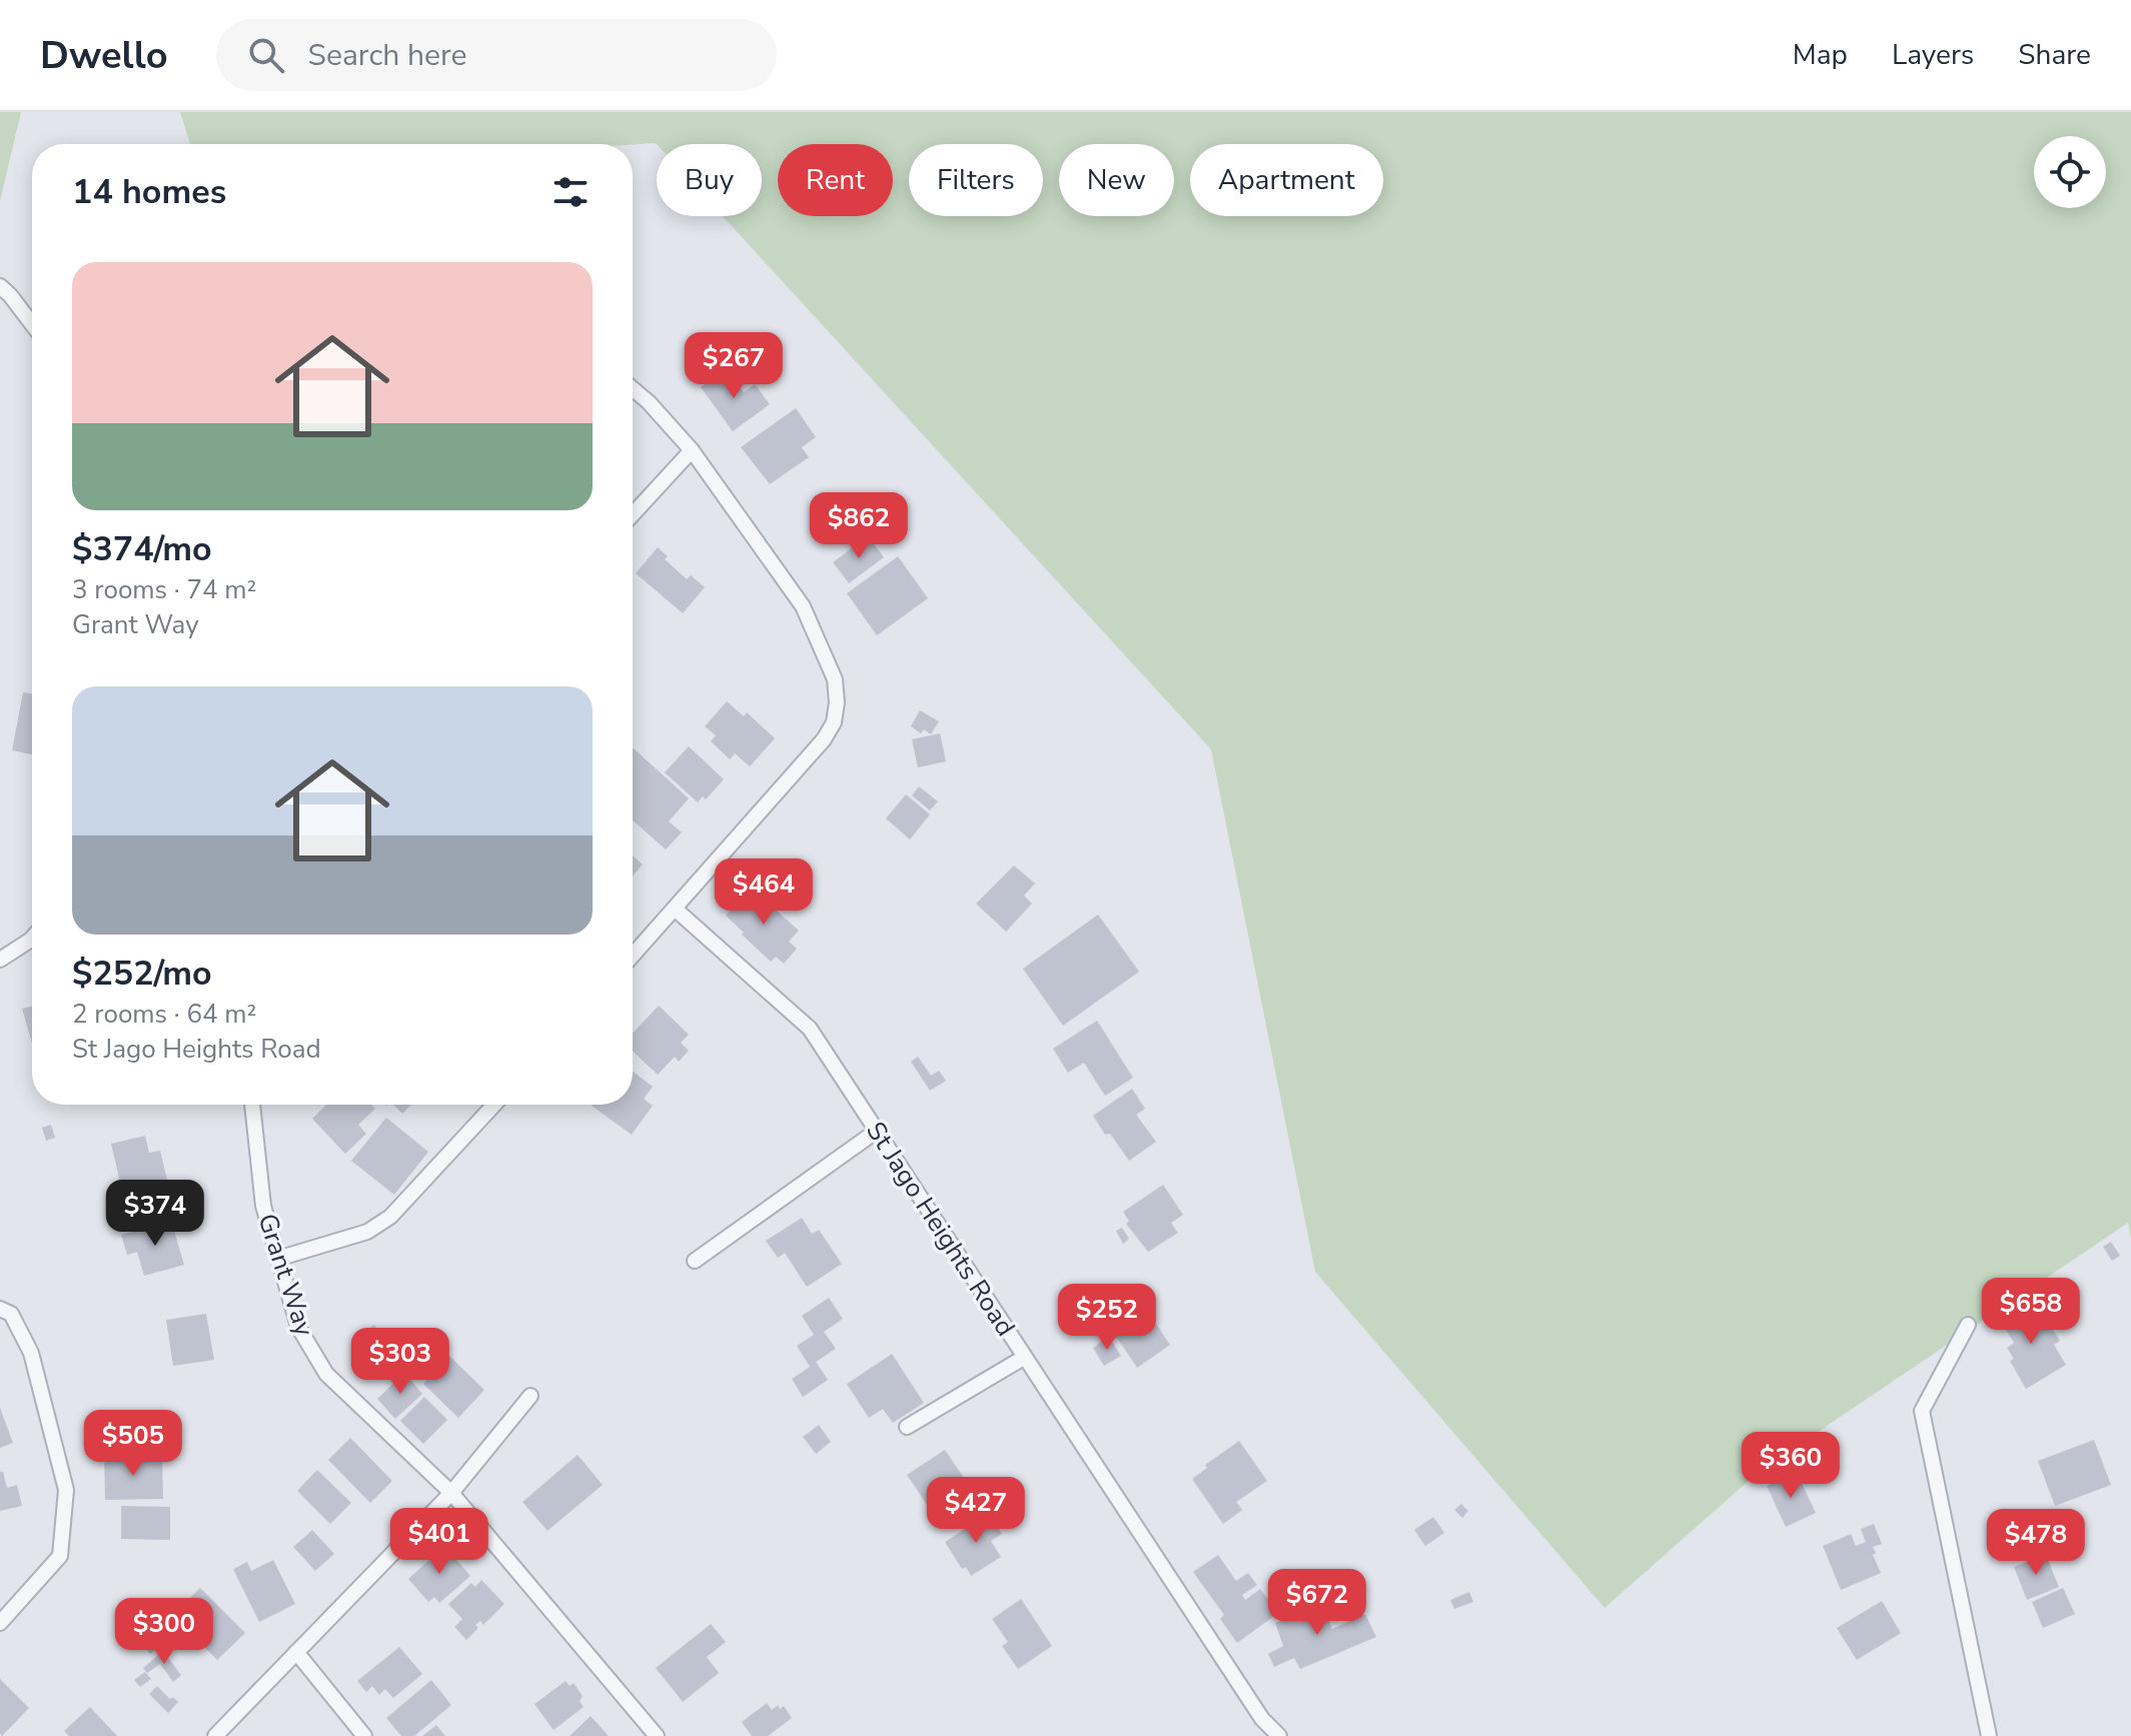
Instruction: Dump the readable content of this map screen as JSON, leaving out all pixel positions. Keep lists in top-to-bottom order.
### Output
{
  "streets": {
    "street": ["St Jago Heights Road", "Grant Way"]
  },
  "page": {
    "header": "Dwello",
    "search": "Search here",
    "nav": ["Map", "Layers", "Share"],
    "chip": [
      "Buy",
      "Rent",
      "Filters",
      "New",
      "Apartment"
    ],
    "heading": "14 homes",
    "list": [
      {
        "name": "$374/mo",
        "note": "3 rooms · 74 m² · Grant Way"
      },
      {
        "name": "$252/mo",
        "note": "2 rooms · 64 m² · St Jago Heights Road"
      }
    ],
    "price": [
      "$267",
      "$862",
      "$464",
      "$374",
      "$658",
      "$252",
      "$303",
      "$505",
      "$360",
      "$427",
      "$401",
      "$478",
      "$672",
      "$300"
    ]
  }
}
